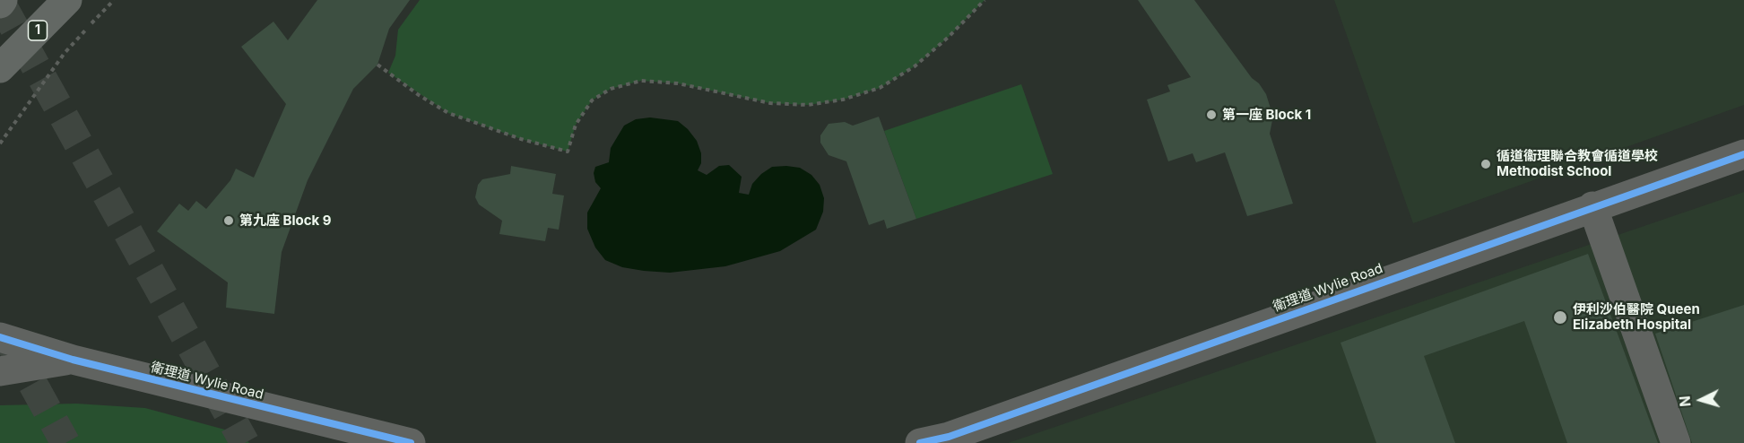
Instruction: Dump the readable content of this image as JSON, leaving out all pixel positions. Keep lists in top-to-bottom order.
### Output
{
  "streets": {
    "highway": ["1"],
    "street": ["衛理道 Wylie Road"]
  },
  "places": [
    "第一座 Block 1",
    "循道衞理聯合教會循道學校 Methodist School",
    "第九座 Block 9",
    "伊利沙伯醫院 Queen Elizabeth Hospital"
  ],
  "north": "left"
}
